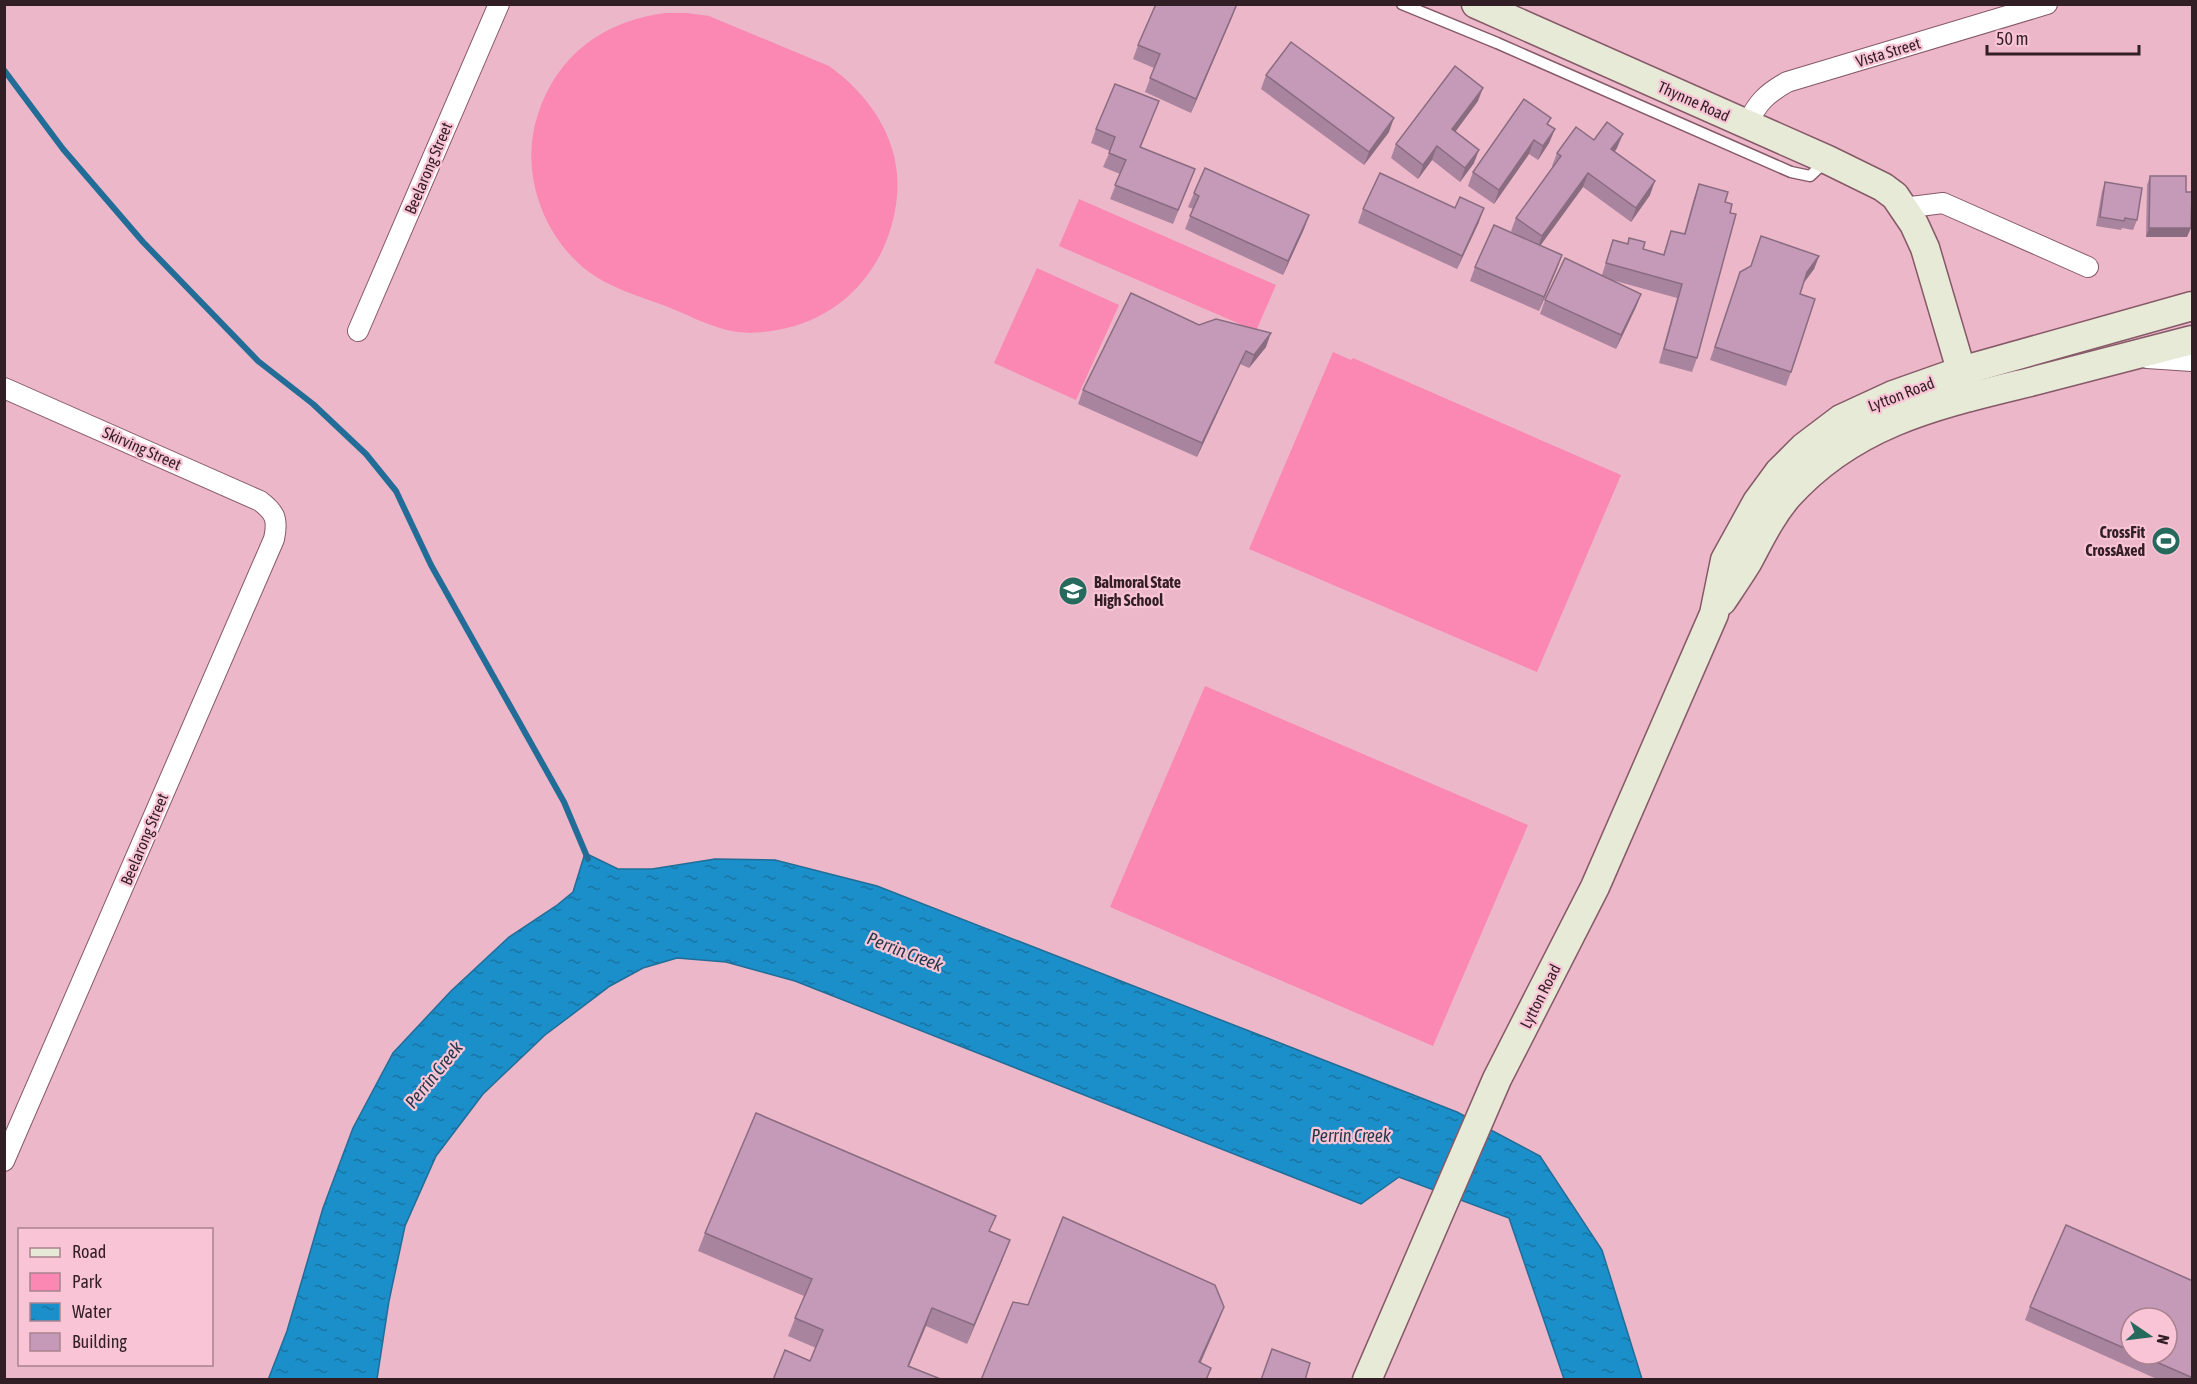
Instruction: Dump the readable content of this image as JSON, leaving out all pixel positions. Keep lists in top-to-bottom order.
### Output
{
  "streets": {
    "main road": ["Thynne Road", "Lytton Road"],
    "street": ["Vista Street", "Beelarong Street", "Skirving Street"]
  },
  "crossings": [
    ["Vista Street", "Thynne Road"],
    ["Thynne Road", "Lytton Road"],
    ["Beelarong Street", "Skirving Street"]
  ],
  "water": ["Perrin Creek"],
  "places": {
    "sports": ["CrossFit CrossAxed"],
    "school or university": ["Balmoral State High School"]
  },
  "legend": [
    "Road",
    "Park",
    "Water",
    "Building"
  ],
  "scale_bar": "50 m",
  "north": "right"
}
